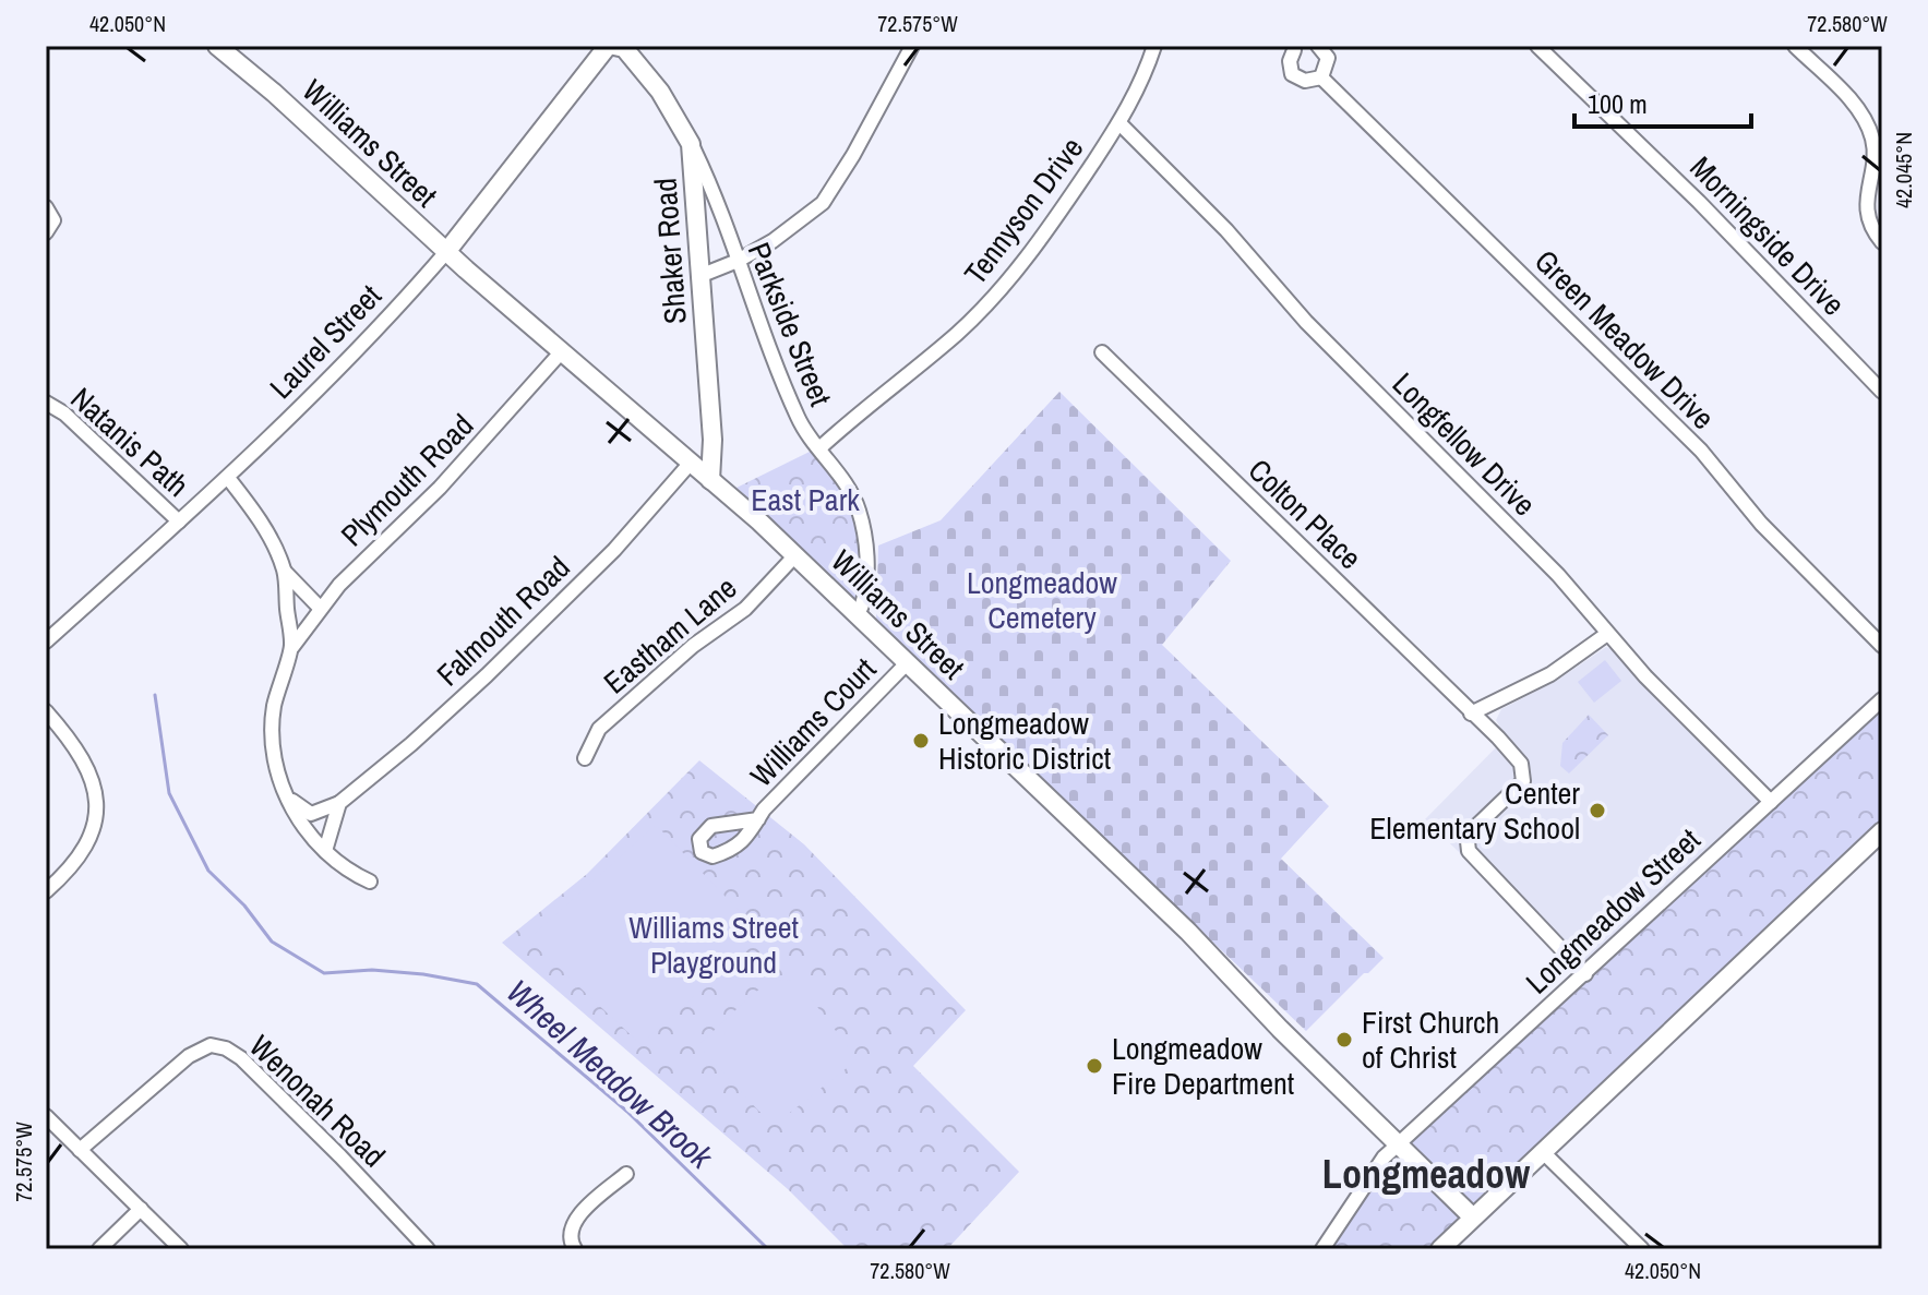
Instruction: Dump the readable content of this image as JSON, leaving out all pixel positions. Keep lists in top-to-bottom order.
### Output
{
  "streets": {
    "main road": ["Williams Street", "Shaker Road", "Laurel Street"],
    "street": [
      "Tennyson Drive",
      "Morningside Drive",
      "Parkside Street",
      "Green Meadow Drive",
      "Natanis Path",
      "Longfellow Drive",
      "Plymouth Road",
      "Colton Place",
      "Falmouth Road",
      "Eastham Lane",
      "Williams Court",
      "Longmeadow Street",
      "Wenonah Road"
    ]
  },
  "crossings": [
    ["Williams Street", "Shaker Road"],
    ["Williams Street", "Parkside Street"],
    ["Williams Street", "Laurel Street"],
    ["Williams Street", "Plymouth Road"],
    ["Williams Street", "Falmouth Road"],
    ["Williams Street", "Eastham Lane"],
    ["Williams Street", "Williams Court"],
    ["Williams Street", "Longmeadow Street"],
    ["Tennyson Drive", "Parkside Street"],
    ["Tennyson Drive", "Longfellow Drive"],
    ["Shaker Road", "Parkside Street"],
    ["Laurel Street", "Natanis Path"],
    ["Longfellow Drive", "Longmeadow Street"],
    ["Colton Place", "Longmeadow Street"]
  ],
  "districts": ["Longmeadow"],
  "water": ["Wheel Meadow Brook"],
  "parks": ["East Park", "Longmeadow Cemetery", "Williams Street Playground"],
  "places": [
    "Longmeadow Historic District",
    "Center Elementary School",
    "First Church of Christ",
    "Longmeadow Fire Department"
  ],
  "scale_bar": "100 m",
  "coordinates": [
    "42.050°N",
    "72.575°W",
    "72.580°W",
    "42.045°N"
  ]
}
